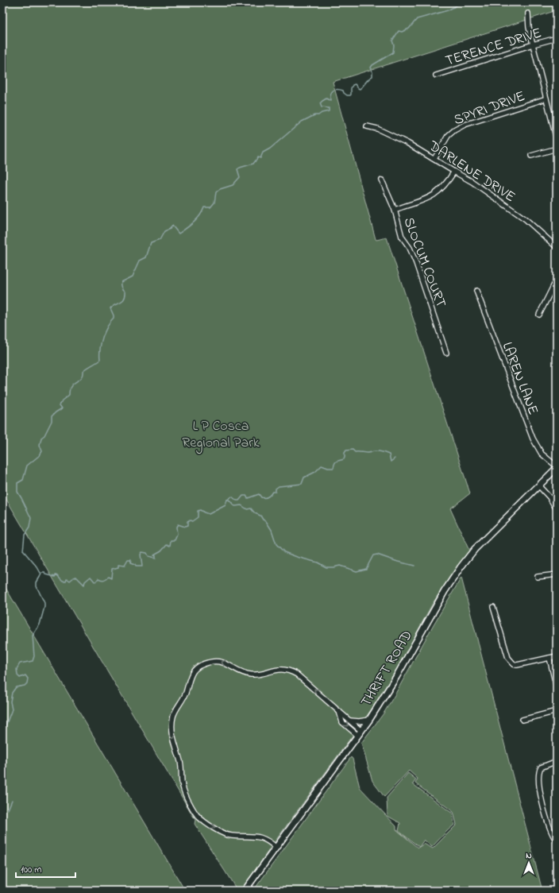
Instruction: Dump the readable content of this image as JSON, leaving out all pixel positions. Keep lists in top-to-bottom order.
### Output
{
  "streets": {
    "street": [
      "TERENCE DRIVE",
      "SPYRI DRIVE",
      "DARLENE DRIVE",
      "SLOCUM COURT",
      "LAREN LANE",
      "THRIFT ROAD"
    ]
  },
  "crossings": [
    ["SPYRI DRIVE", "DARLENE DRIVE"],
    ["LAREN LANE", "THRIFT ROAD"]
  ],
  "parks": ["L P Cosca Regional Park"],
  "scale_bar": "100 m",
  "north": "top"
}
